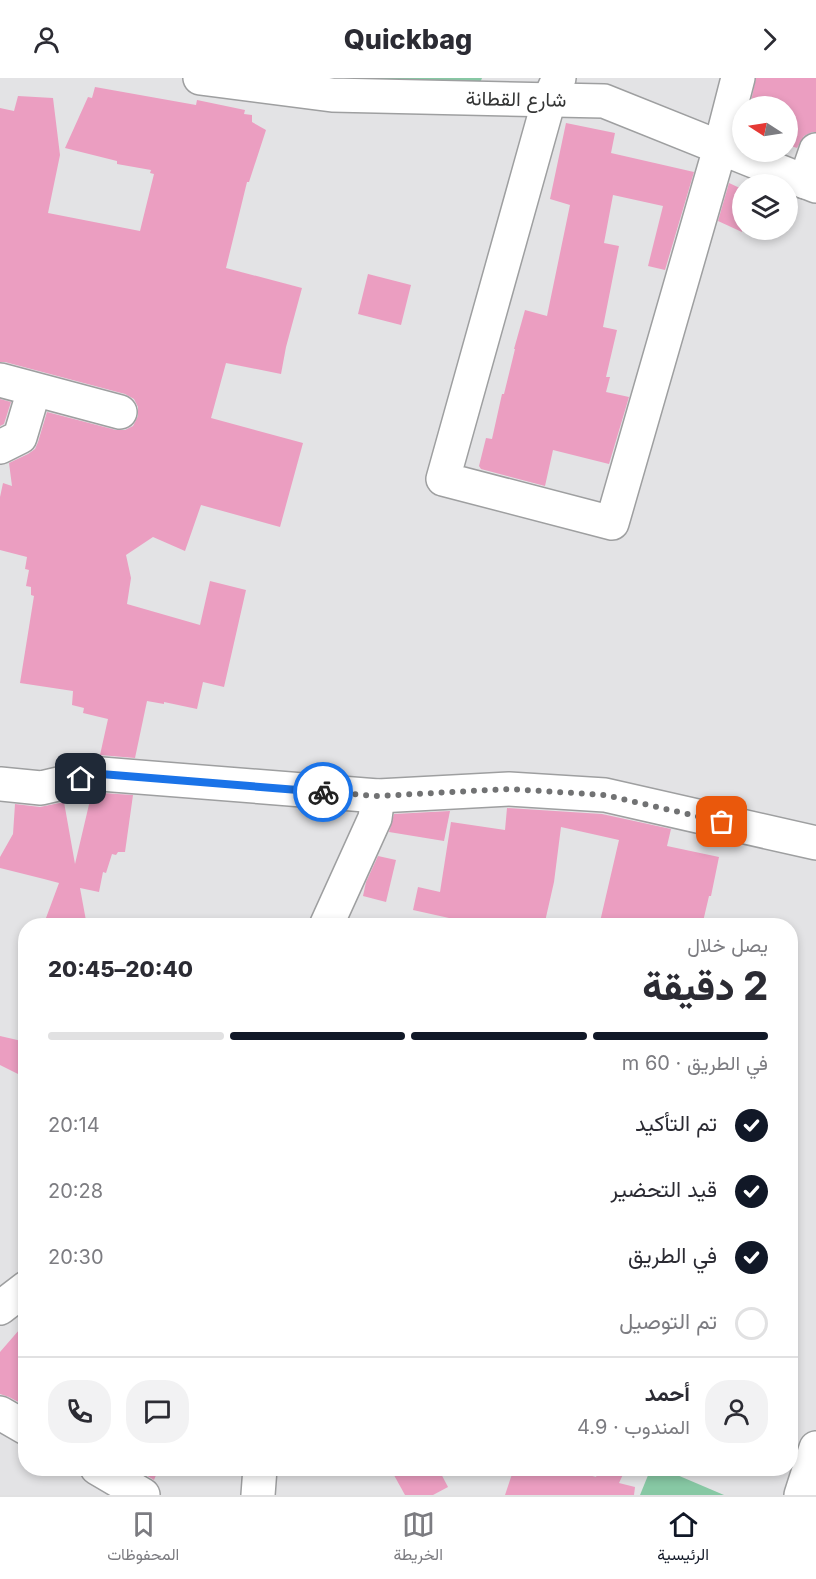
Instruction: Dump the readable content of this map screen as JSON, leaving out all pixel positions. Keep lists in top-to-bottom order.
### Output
{
  "streets": {
    "street": ["شارع القطانة"]
  },
  "north": "left",
  "page": {
    "header": "Quickbag",
    "heading": ["2 دقيقة", "يصل خلال", "20:40–20:45"],
    "panel": ["أحمد", "المندوب · 4.9"],
    "bar": "في الطريق · 60 m",
    "list": [
      ["تم التأكيد", "20:14"],
      ["قيد التحضير", "20:28"],
      ["في الطريق", "20:30"],
      "تم التوصيل"
    ],
    "tabs": ["الرئيسية", "الخريطة", "المحفوظات"]
  }
}
